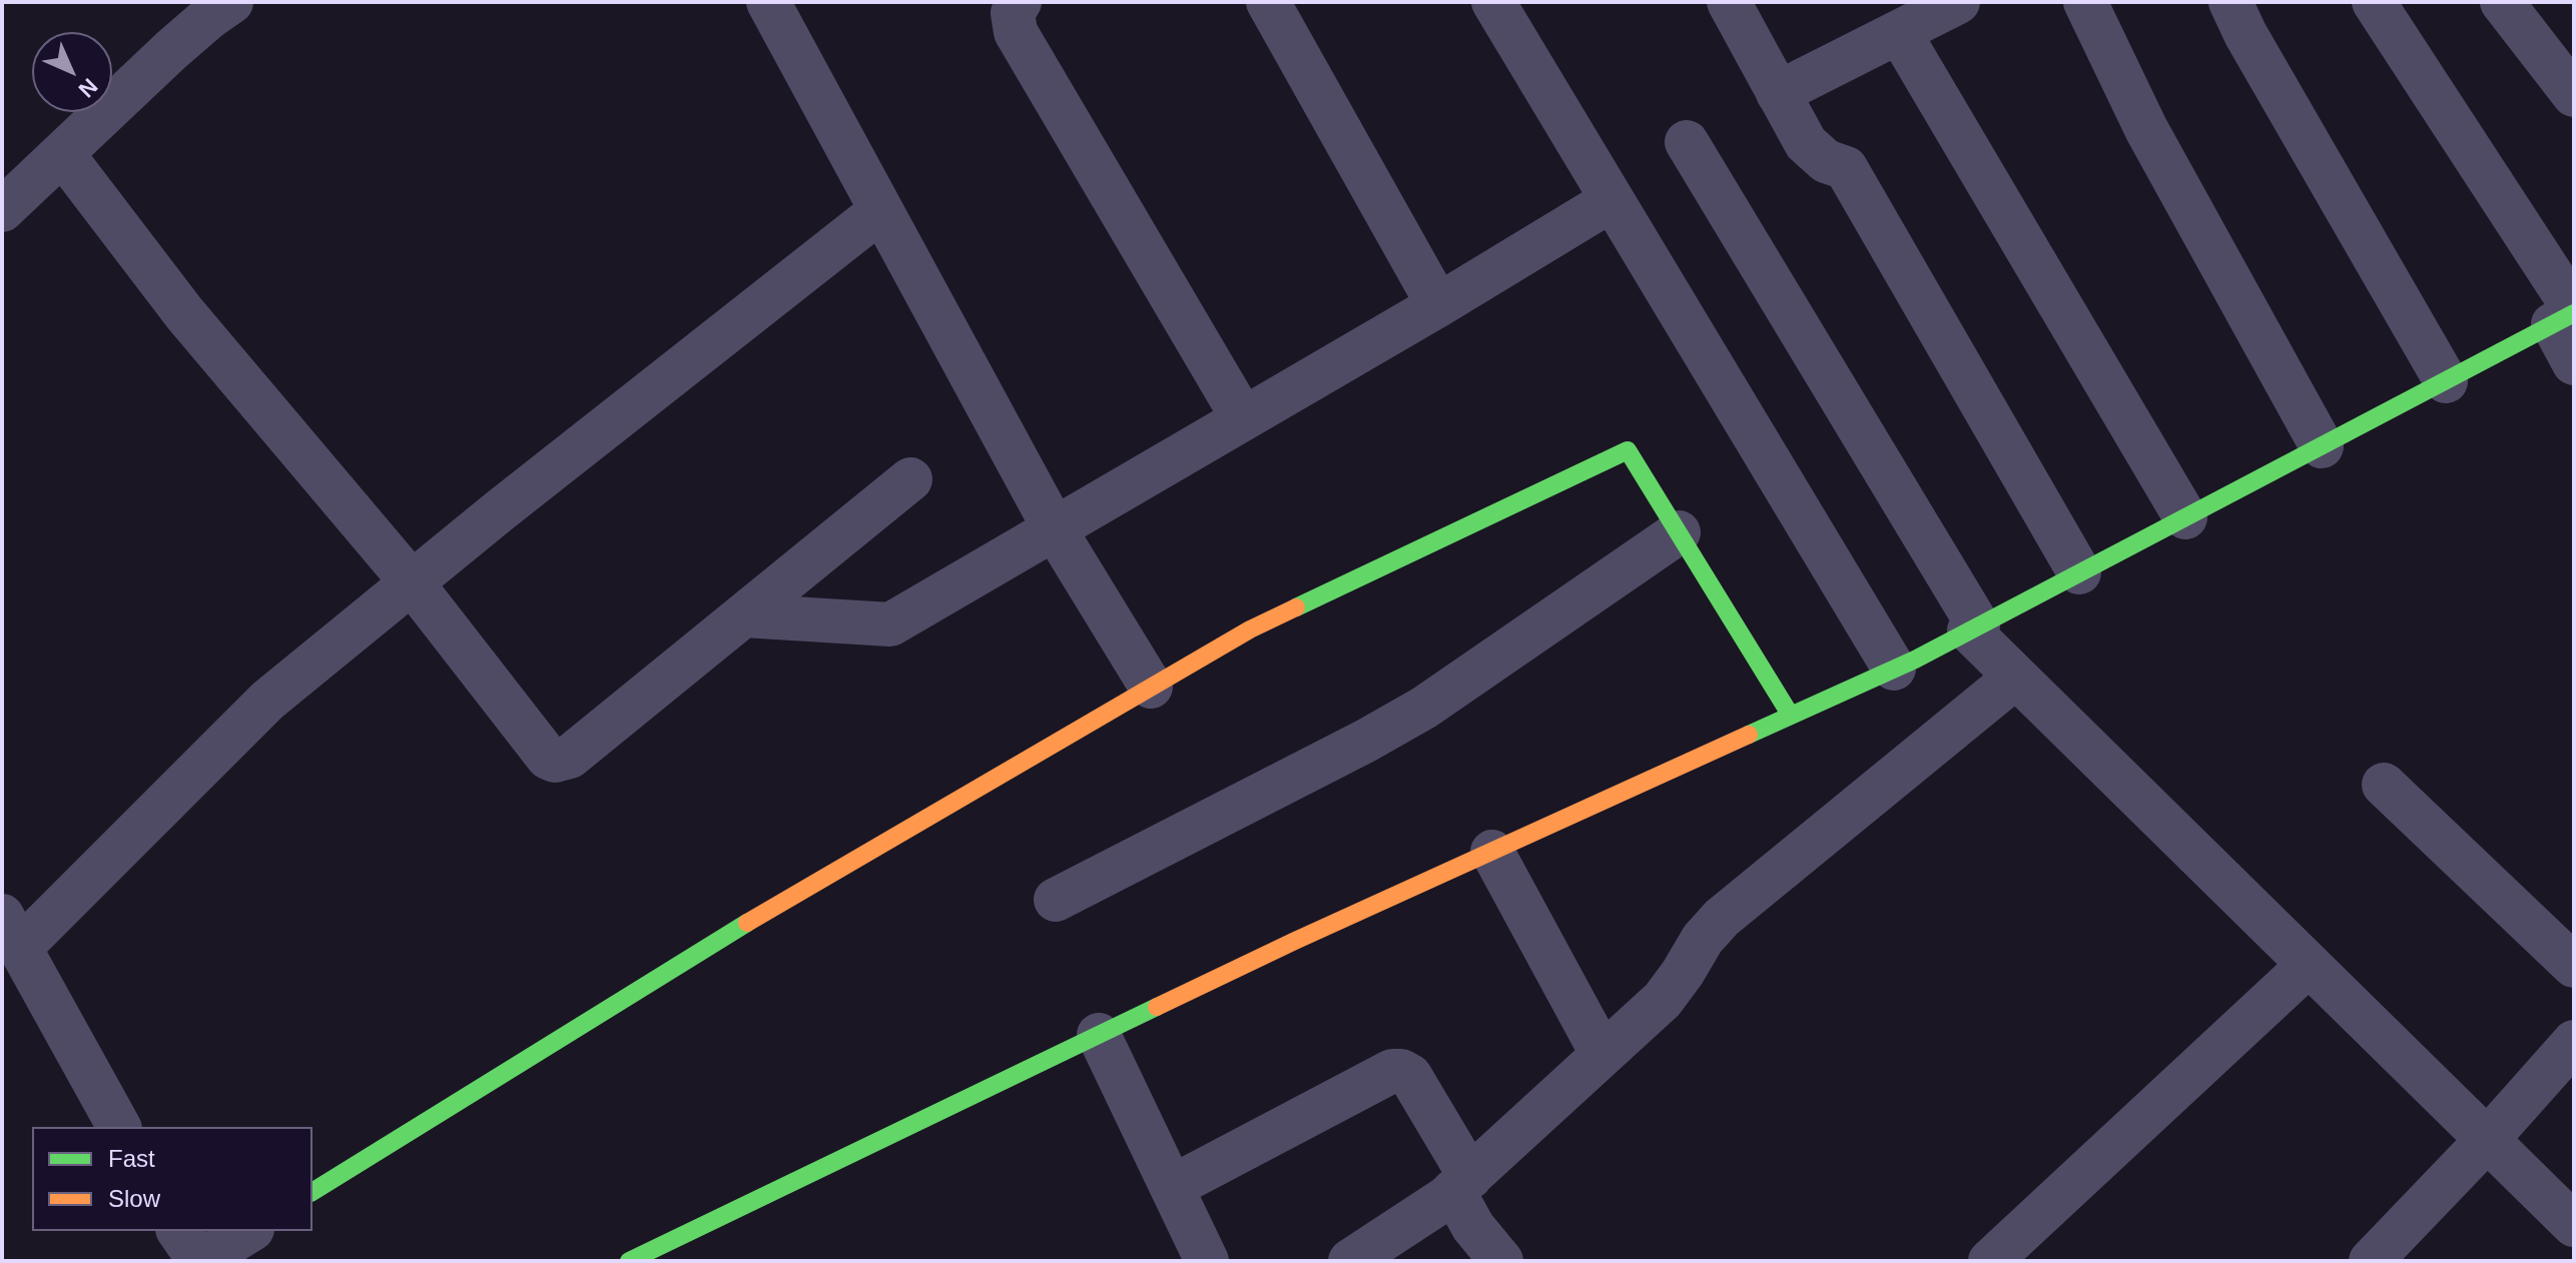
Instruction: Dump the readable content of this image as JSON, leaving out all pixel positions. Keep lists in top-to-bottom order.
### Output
{
  "legend": ["Fast", "Slow"],
  "north": "bottom right"
}
